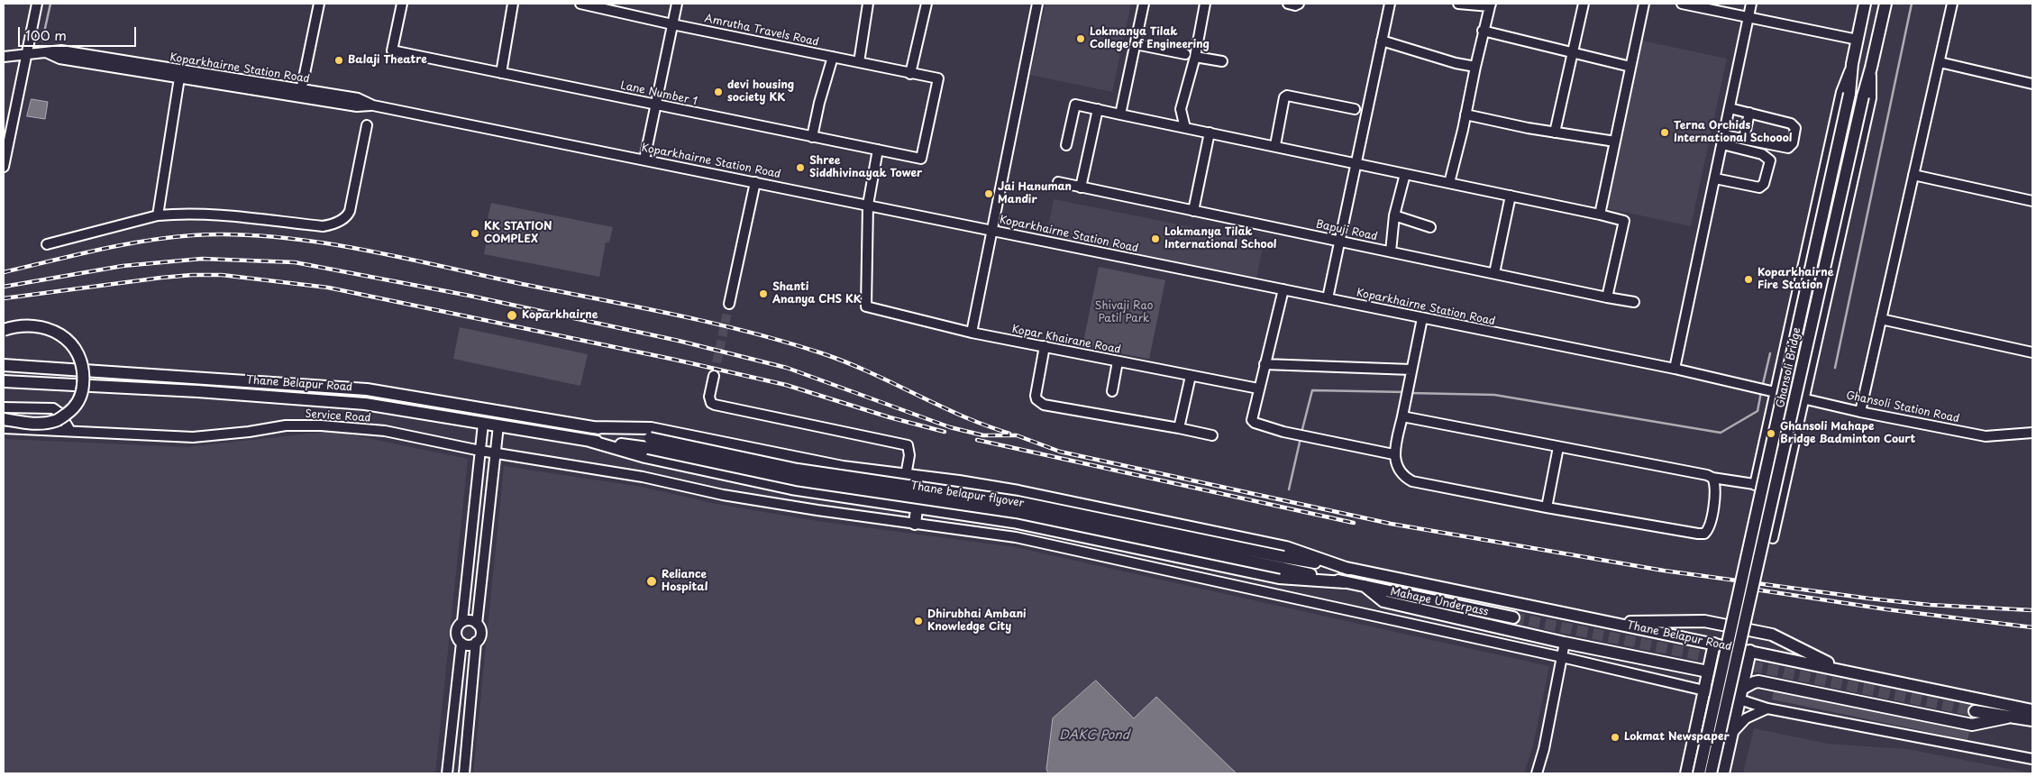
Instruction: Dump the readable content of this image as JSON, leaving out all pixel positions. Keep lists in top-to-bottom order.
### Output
{
  "streets": {
    "main road": [
      "Ghansoli Bridge",
      "Thane Belapur Road",
      "Thane belapur flyover",
      "Mahape Underpass"
    ],
    "street": [
      "Amrutha Travels Road",
      "Koparkhairne Station Road",
      "Lane Number 1",
      "Bapuji Road",
      "Kopar Khairane Road",
      "Ghansoli Station Road",
      "Service Road"
    ]
  },
  "crossings": [
    ["Amrutha Travels Road", "Lane Number 1"],
    ["Koparkhairne Station Road", "Kopar Khairane Road"],
    ["Koparkhairne Station Road", "Ghansoli Station Road"]
  ],
  "water": ["DAKC Pond"],
  "parks": ["Shivaji Rao Patil Park"],
  "places": [
    "Lokmanya Tilak College of Engineering",
    "Balaji Theatre",
    "devi housing society KK",
    "Terna Orchids International Schoool",
    "Shree Siddhivinayak Tower",
    "Jai Hanuman Mandir",
    "KK STATION COMPLEX",
    "Lokmanya Tilak International School",
    "Koparkhairne Fire Station",
    "Shanti Ananya CHS KK",
    "Koparkhairne",
    "Ghansoli Mahape Bridge Badminton Court",
    "Reliance Hospital",
    "Dhirubhai Ambani Knowledge City",
    "Lokmat Newspaper"
  ],
  "scale_bar": "100 m"
}
